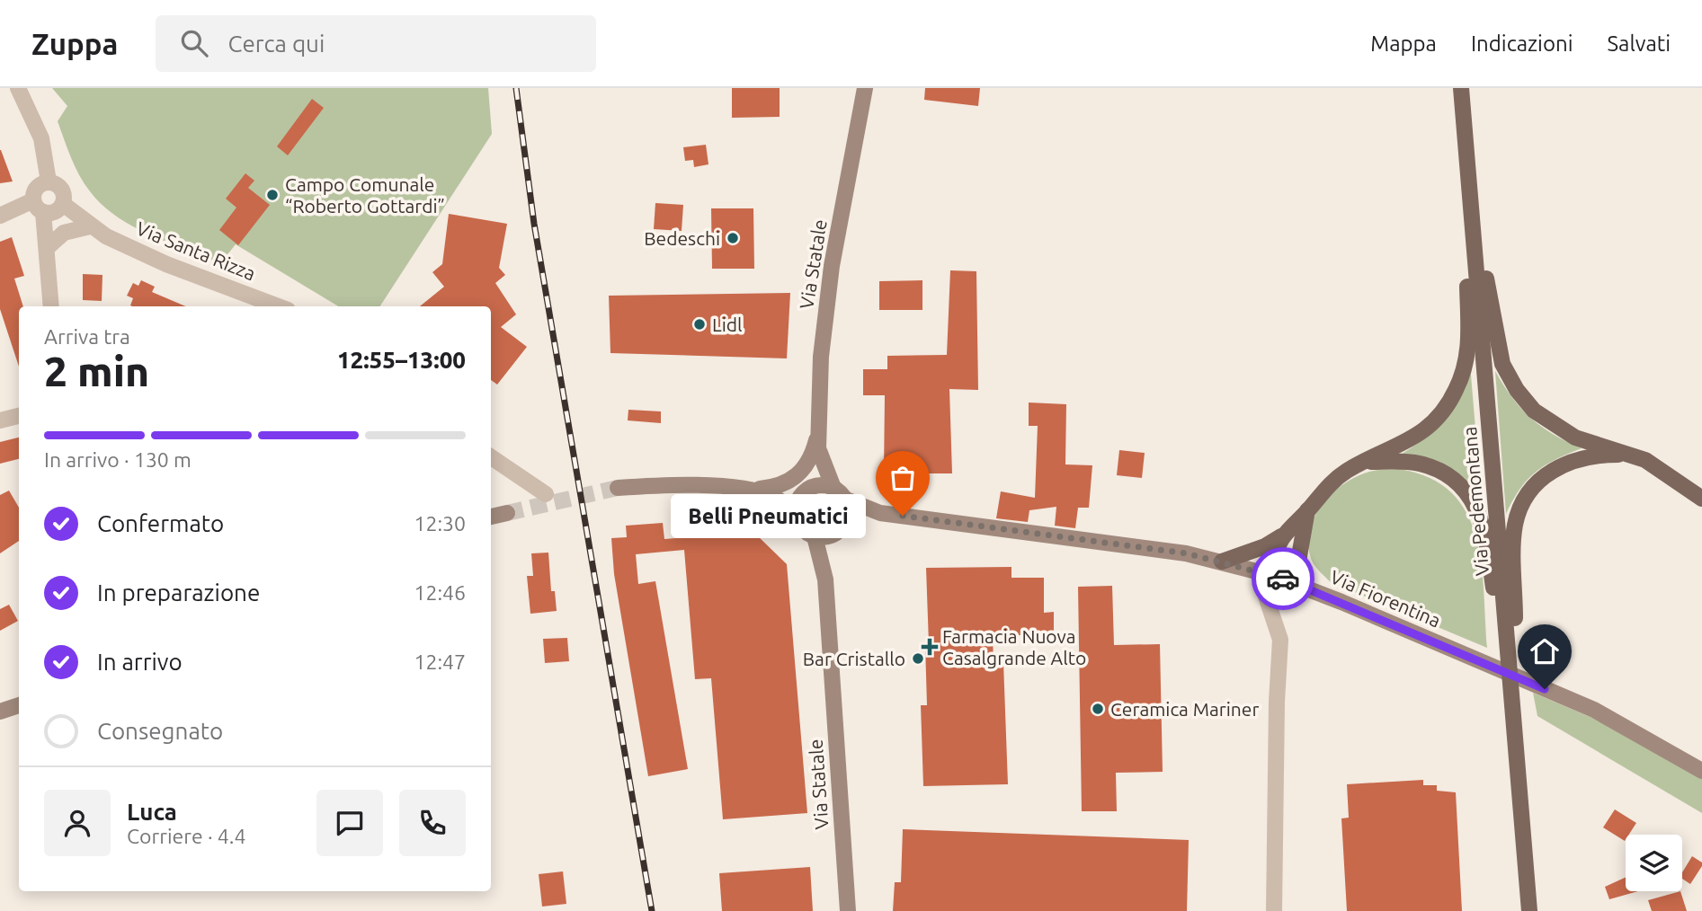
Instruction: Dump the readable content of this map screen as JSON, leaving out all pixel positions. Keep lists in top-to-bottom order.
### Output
{
  "streets": {
    "main road": ["Via Pedemontana"],
    "street": ["Via Santa Rizza", "Via Statale", "Via Fiorentina"]
  },
  "crossings": [
    ["Via Statale", "Via Fiorentina"]
  ],
  "places": {
    "other": [
      "Campo Comunale “Roberto Gottardi”",
      "Bedeschi",
      "Lidl",
      "Belli Pneumatici",
      "Bar Cristallo",
      "Ceramica Mariner"
    ],
    "health": ["Farmacia Nuova Casalgrande Alto"]
  },
  "page": {
    "header": "Zuppa",
    "search": "Cerca qui",
    "nav": ["Mappa", "Indicazioni", "Salvati"],
    "heading": ["2 min", "Arriva tra", "12:55–13:00"],
    "panel": ["Luca", "Corriere · 4.4"],
    "bar": "In arrivo · 130 m",
    "list": [
      ["Confermato", "12:30"],
      ["In preparazione", "12:46"],
      ["In arrivo", "12:47"],
      "Consegnato"
    ],
    "bubble": "Belli Pneumatici"
  }
}
